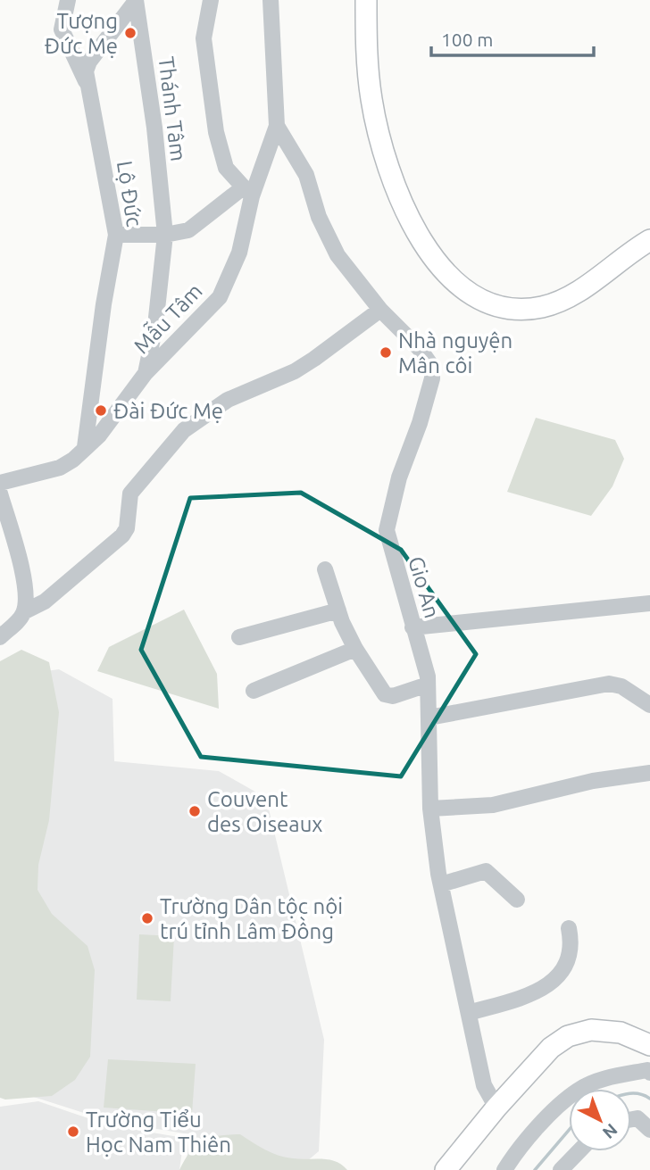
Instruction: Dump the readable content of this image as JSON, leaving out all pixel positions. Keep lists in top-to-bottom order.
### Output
{
  "streets": {
    "street": [
      "Thánh Tâm",
      "Lộ Đức",
      "Mẫu Tâm",
      "Gio An"
    ]
  },
  "crossings": [
    ["Thánh Tâm", "Lộ Đức"],
    ["Thánh Tâm", "Mẫu Tâm"],
    ["Lộ Đức", "Mẫu Tâm"],
    ["Mẫu Tâm", "Gio An"]
  ],
  "places": [
    "Tượng Đức Mẹ",
    "Nhà nguyện Mân côi",
    "Đài Đức Mẹ",
    "Couvent des Oiseaux",
    "Trường Dân tộc nội trú tỉnh Lâm Đồng",
    "Trường Tiểu Học Nam Thiên"
  ],
  "scale_bar": "100 m",
  "north": "bottom right"
}
